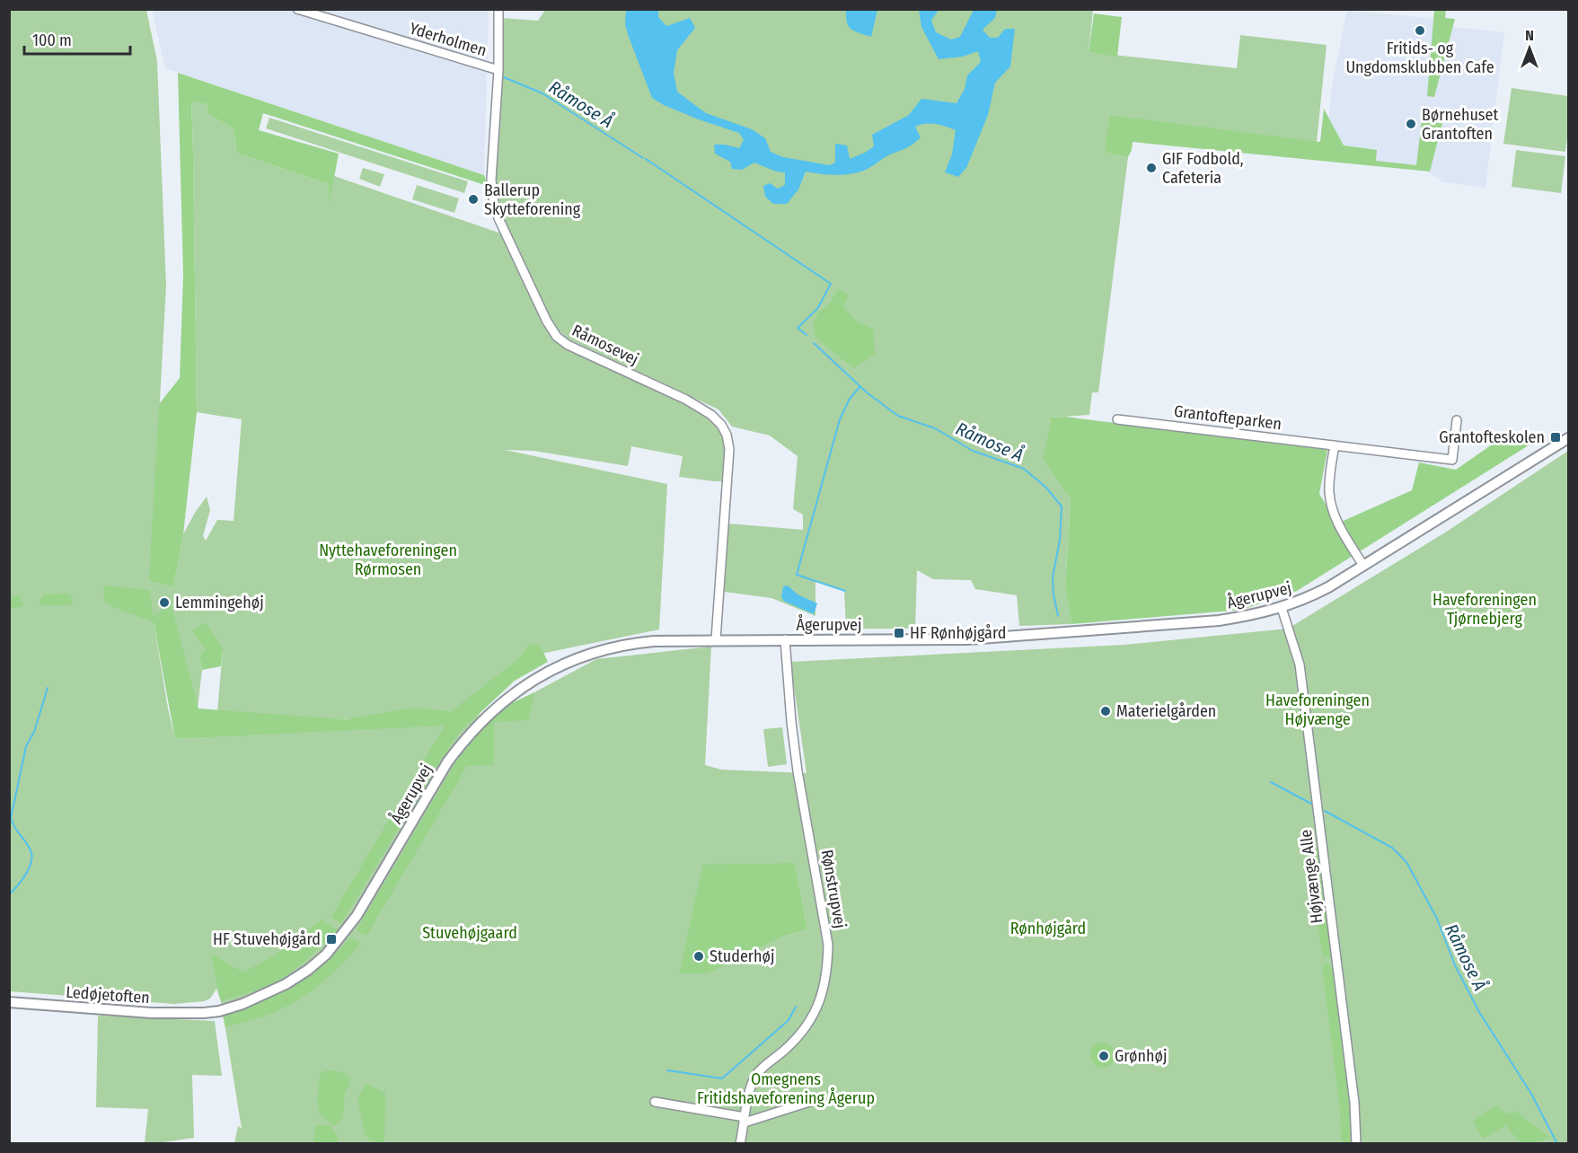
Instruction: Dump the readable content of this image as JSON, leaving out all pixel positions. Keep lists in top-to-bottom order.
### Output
{
  "streets": {
    "street": [
      "Yderholmen",
      "Råmosevej",
      "Grantofteparken",
      "Ågerupvej",
      "Højvænge Alle",
      "Rønstrupvej",
      "Ledøjetoften"
    ]
  },
  "crossings": [
    ["Yderholmen", "Råmosevej"],
    ["Råmosevej", "Ågerupvej"],
    ["Ågerupvej", "Højvænge Alle"],
    ["Ågerupvej", "Rønstrupvej"],
    ["Ågerupvej", "Ledøjetoften"]
  ],
  "water": ["Råmose Å"],
  "parks": [
    "Nyttehaveforeningen Rørmosen",
    "Haveforeningen Tjørnebjerg",
    "Haveforeningen Højvænge",
    "Rønhøjgård",
    "Stuvehøjgaard",
    "Omegnens Fritidshaveforening Ågerup"
  ],
  "places": {
    "other": [
      "Fritids- og Ungdomsklubben Cafe",
      "Børnehuset Grantoften",
      "GIF Fodbold, Cafeteria",
      "Ballerup Skytteforening",
      "Lemmingehøj",
      "Materielgården",
      "Studerhøj",
      "Grønhøj"
    ],
    "transit": ["Grantofteskolen", "HF Rønhøjgård", "HF Stuvehøjgård"]
  },
  "scale_bar": "100 m",
  "north": "top"
}
